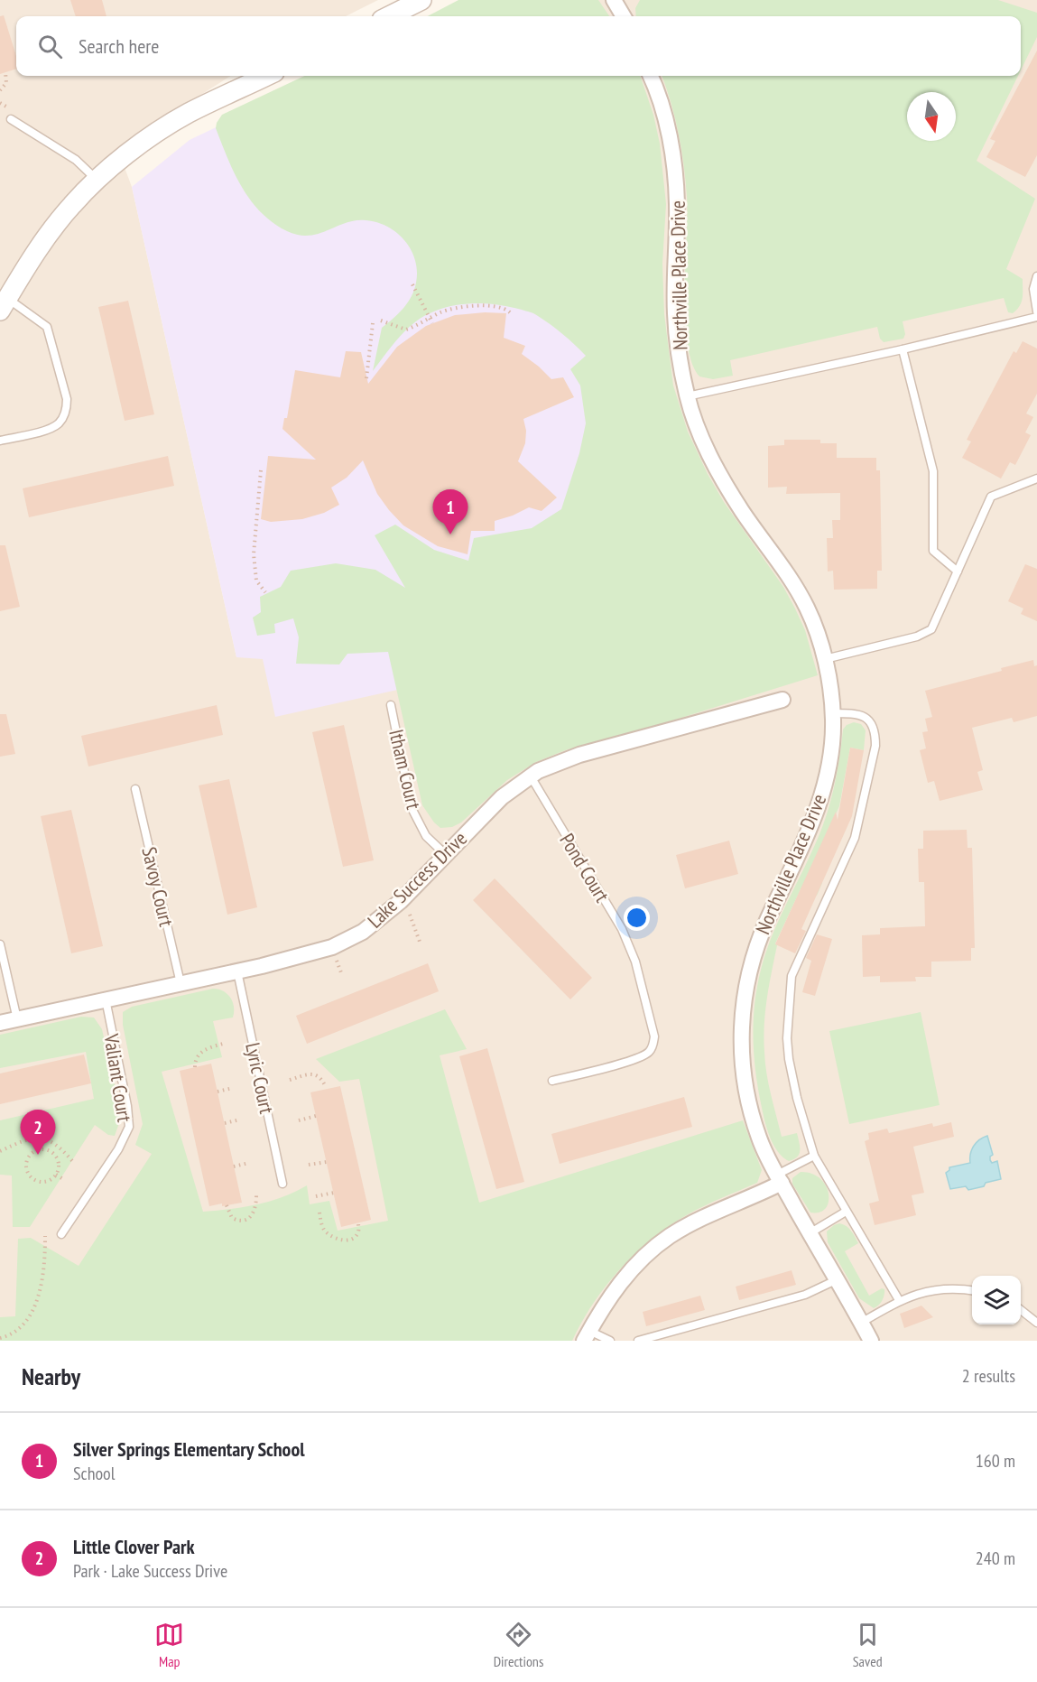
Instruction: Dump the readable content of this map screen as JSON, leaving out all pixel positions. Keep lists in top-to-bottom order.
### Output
{
  "streets": {
    "street": ["Northville Place Drive", "Lake Success Drive"],
    "lane": [
      "Itham Court",
      "Pond Court",
      "Savoy Court",
      "Valiant Court",
      "Lyric Court"
    ]
  },
  "crossings": [
    ["Itham Court", "Lake Success Drive"],
    ["Pond Court", "Lake Success Drive"],
    ["Lake Success Drive", "Savoy Court"],
    ["Lake Success Drive", "Valiant Court"],
    ["Lake Success Drive", "Lyric Court"]
  ],
  "north": "bottom",
  "page": {
    "search": "Search here",
    "pins": ["1", "2"],
    "heading": ["Nearby", "2 results"],
    "list": [
      {
        "mark": "1",
        "name": "Silver Springs Elementary School",
        "note": "School",
        "value": "160 m"
      },
      {
        "mark": "2",
        "name": "Little Clover Park",
        "note": "Park · Lake Success Drive",
        "value": "240 m"
      }
    ],
    "nav": ["Map", "Directions", "Saved"]
  }
}
